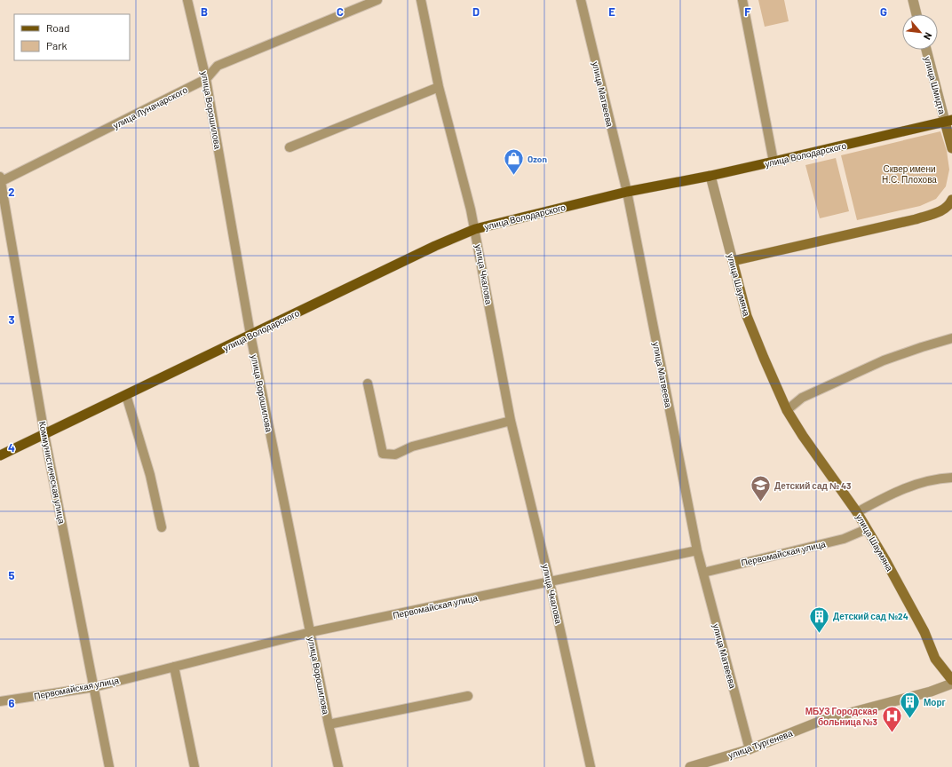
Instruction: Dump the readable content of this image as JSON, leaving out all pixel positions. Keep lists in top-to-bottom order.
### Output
{
  "streets": {
    "main road": ["улица Шмидта", "улица Володарского", "улица Шаумяна"],
    "street": [
      "улица Матвеева",
      "улица Луначарского",
      "улица Ворошилова",
      "улица Чкалова",
      "Коммунистическая улица",
      "Первомайская улица",
      "улица Тургенева"
    ]
  },
  "crossings": [
    ["улица Шмидта", "улица Володарского"],
    ["улица Матвеева", "улица Володарского"],
    ["улица Матвеева", "Первомайская улица"],
    ["улица Матвеева", "улица Тургенева"],
    ["улица Луначарского", "улица Ворошилова"],
    ["улица Луначарского", "Коммунистическая улица"],
    ["улица Ворошилова", "улица Володарского"],
    ["улица Ворошилова", "Первомайская улица"],
    ["улица Володарского", "улица Чкалова"],
    ["улица Володарского", "улица Шаумяна"],
    ["улица Володарского", "Коммунистическая улица"],
    ["улица Чкалова", "Первомайская улица"],
    ["Коммунистическая улица", "Первомайская улица"]
  ],
  "parks": ["Сквер имени Н.С. Плохова"],
  "places": {
    "shop": ["Ozon"],
    "school or university": ["Детский сад № 43"],
    "building": ["Детский сад №24", "Морг"],
    "hospital": ["МБУЗ Городская больница №3"]
  },
  "legend": ["Road", "Park"],
  "north": "bottom right",
  "grid": {
    "columns": [
      "B",
      "C",
      "D",
      "E",
      "F",
      "G"
    ],
    "rows": [
      "2",
      "3",
      "4",
      "5",
      "6"
    ]
  }
}
